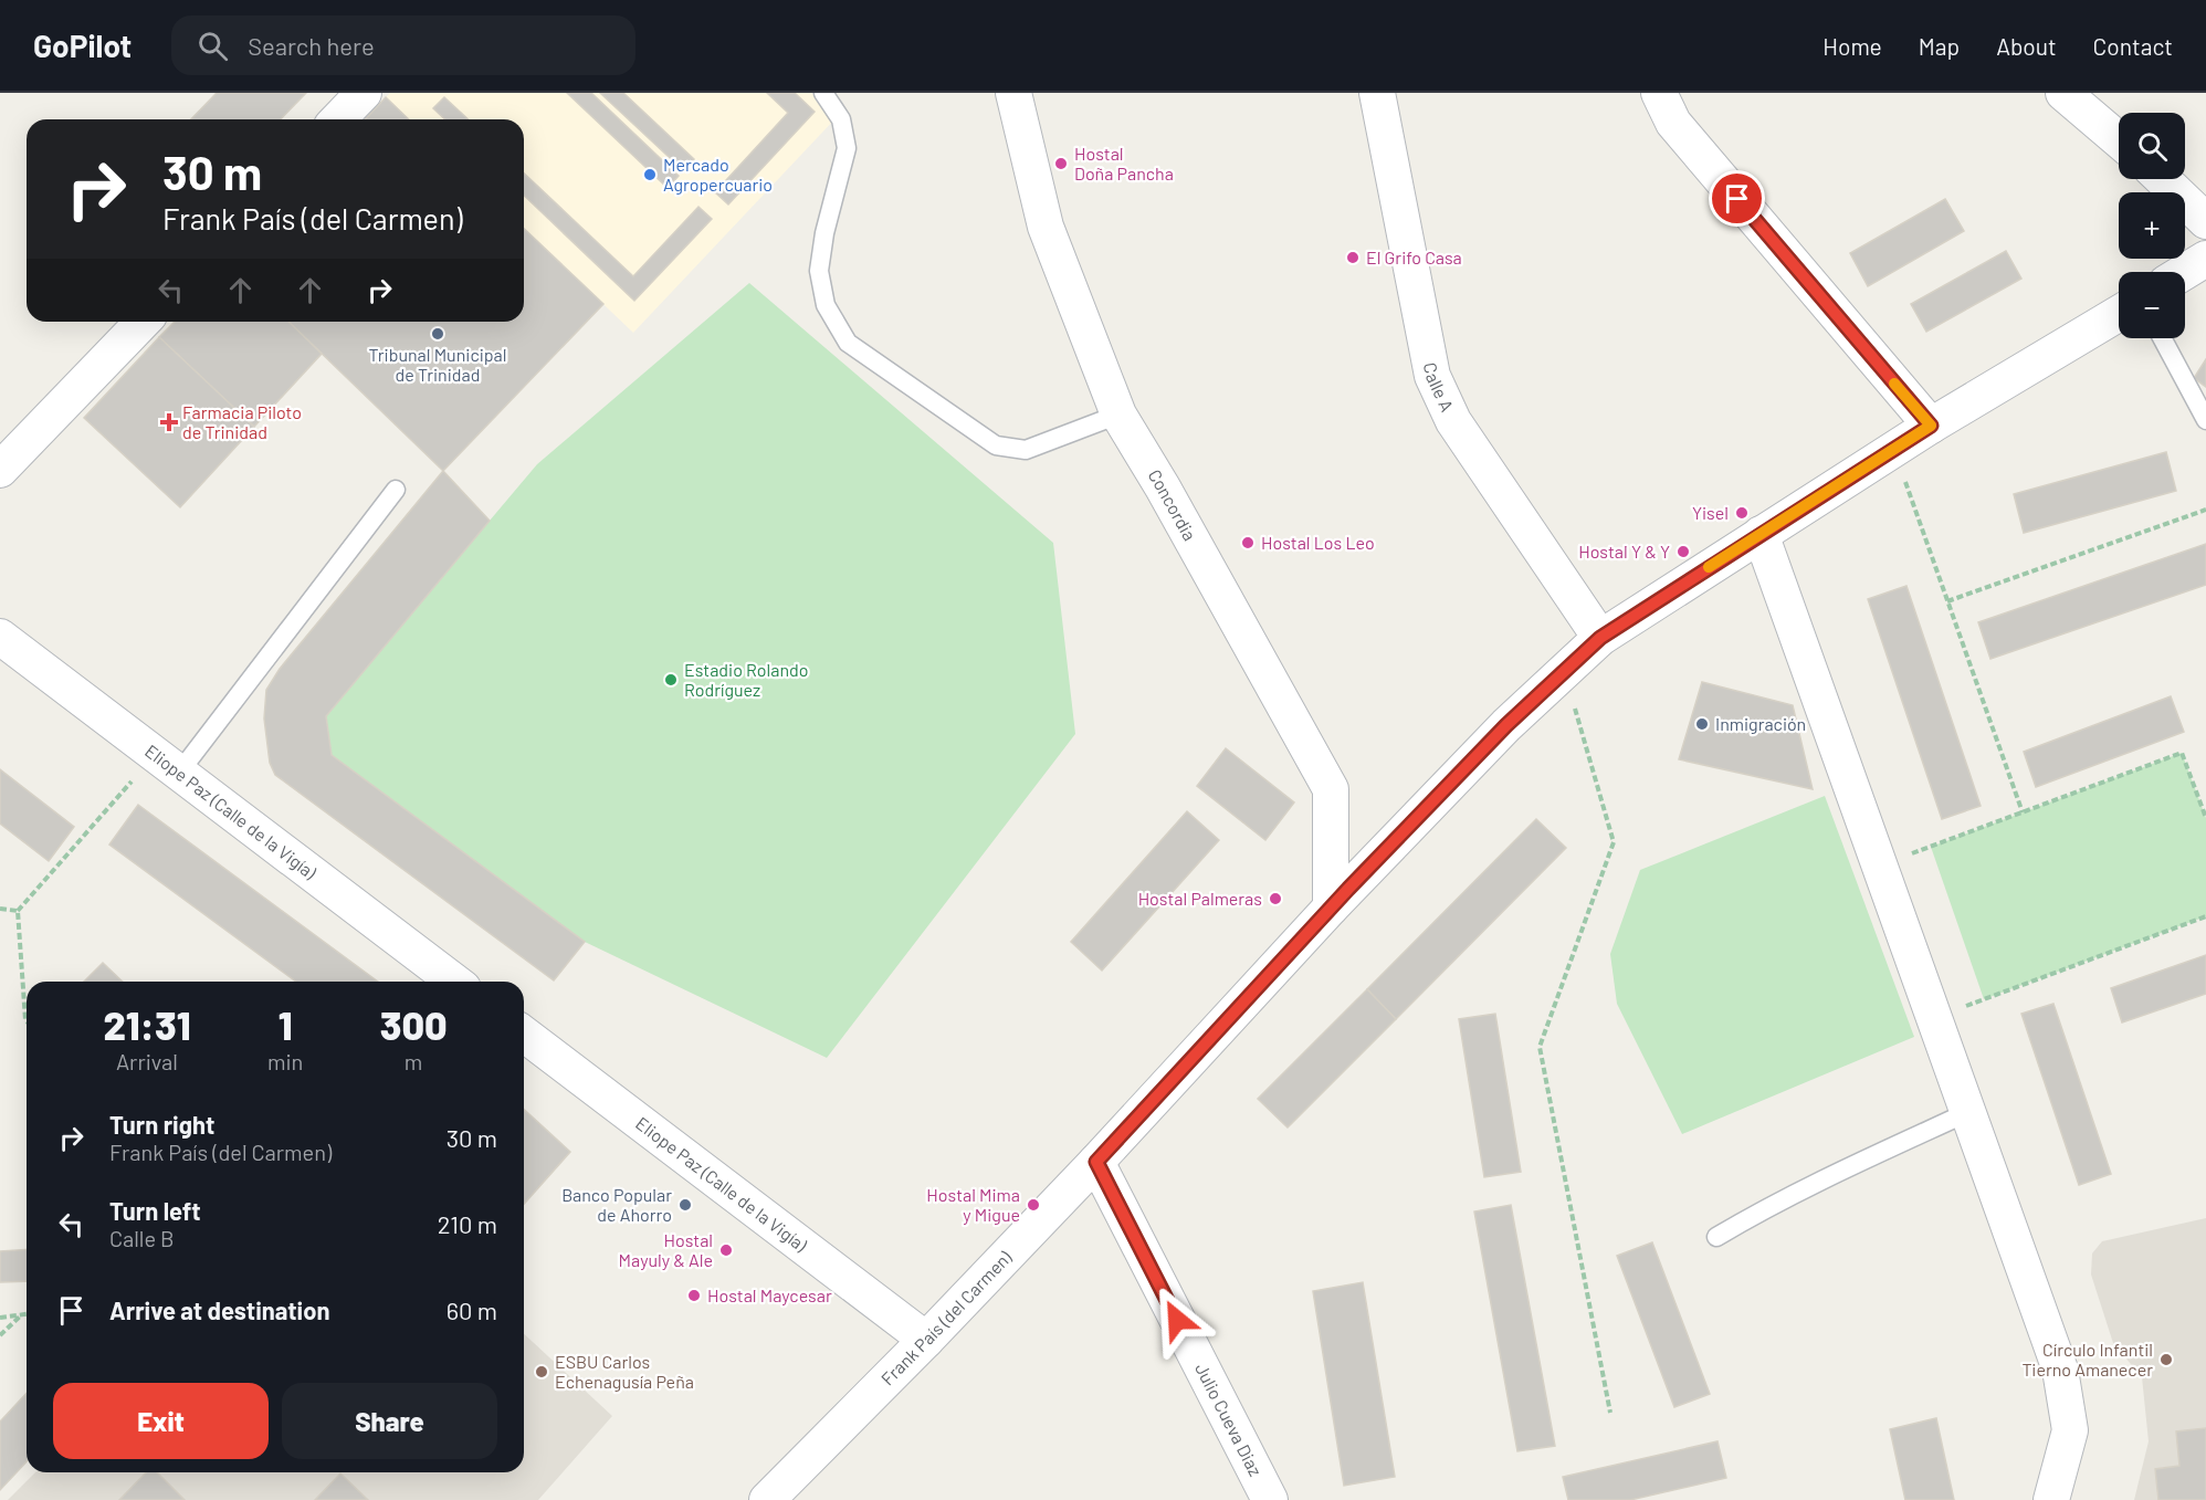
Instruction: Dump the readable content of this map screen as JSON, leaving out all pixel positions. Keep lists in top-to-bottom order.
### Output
{
  "streets": {
    "street": [
      "Calle A",
      "Concordia",
      "Eliope Paz (Calle de la Vigía)",
      "Frank País (del Carmen)",
      "Julio Cueva Diaz"
    ]
  },
  "crossings": [
    ["Calle A", "Frank País (del Carmen)"],
    ["Concordia", "Frank País (del Carmen)"],
    ["Eliope Paz (Calle de la Vigía)", "Frank País (del Carmen)"],
    ["Frank País (del Carmen)", "Julio Cueva Diaz"]
  ],
  "places": {
    "other": [
      "Hostal Doña Pancha",
      "Mercado Agropercuario",
      "El Grifo Casa",
      "Tribunal Municipal de Trinidad",
      "Yisel",
      "Hostal Los Leo",
      "Hostal Y & Y",
      "Estadio Rolando Rodríguez",
      "Inmigración",
      "Hostal Palmeras",
      "Banco Popular de Ahorro",
      "Hostal Mima y Migue",
      "Hostal Mayuly & Ale",
      "Hostal Maycesar",
      "Círculo Infantil Tierno Amanecer",
      "ESBU Carlos Echenagusía Peña"
    ],
    "health": ["Farmacia Piloto de Trinidad"]
  },
  "page": {
    "header": "GoPilot",
    "search": "Search here",
    "nav": [
      "Home",
      "Map",
      "About",
      "Contact"
    ],
    "map_buttons": ["+", "−"],
    "turn": ["30 m", "Frank País (del Carmen)"],
    "eta": [
      "21:31",
      "Arrival",
      "1",
      "min",
      "300",
      "m"
    ],
    "list": [
      {
        "name": "Turn right",
        "note": "Frank País (del Carmen)",
        "value": "30 m"
      },
      {
        "name": "Turn left",
        "note": "Calle B",
        "value": "210 m"
      },
      {
        "name": "Arrive at destination",
        "value": "60 m"
      }
    ],
    "buttons": ["Exit", "Share"]
  }
}
